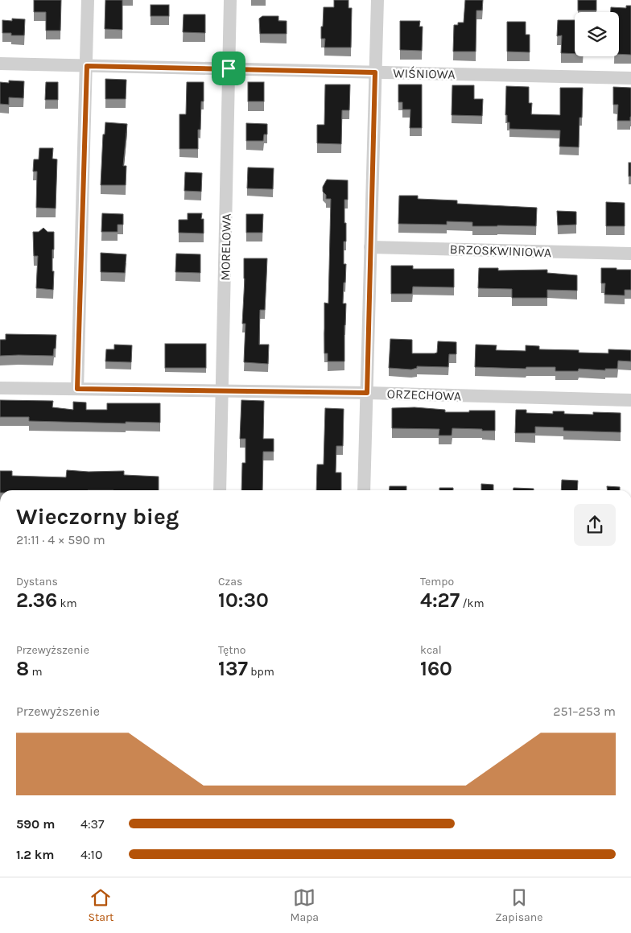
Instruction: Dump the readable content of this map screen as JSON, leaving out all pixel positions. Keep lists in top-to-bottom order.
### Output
{
  "streets": {
    "street": [
      "WIŚNIOWA",
      "MORELOWA",
      "BRZOSKWINIOWA",
      "ORZECHOWA"
    ]
  },
  "crossings": [
    ["WIŚNIOWA", "MORELOWA"],
    ["MORELOWA", "ORZECHOWA"]
  ],
  "page": {
    "heading": ["Wieczorny bieg", "21:11 · 4 × 590 m"],
    "stats": [
      ["Dystans", "2.36 km"],
      ["Czas", "10:30"],
      ["Tempo", "4:27 /km"],
      ["Przewyższenie", "8 m"],
      ["Tętno", "137 bpm"],
      ["kcal", "160"]
    ],
    "chart": ["Przewyższenie", "251–253 m"],
    "list": [
      {
        "name": "590 m",
        "note": "4:37"
      },
      {
        "name": "1.2 km",
        "note": "4:10"
      }
    ],
    "tabs": ["Start", "Mapa", "Zapisane"]
  }
}
